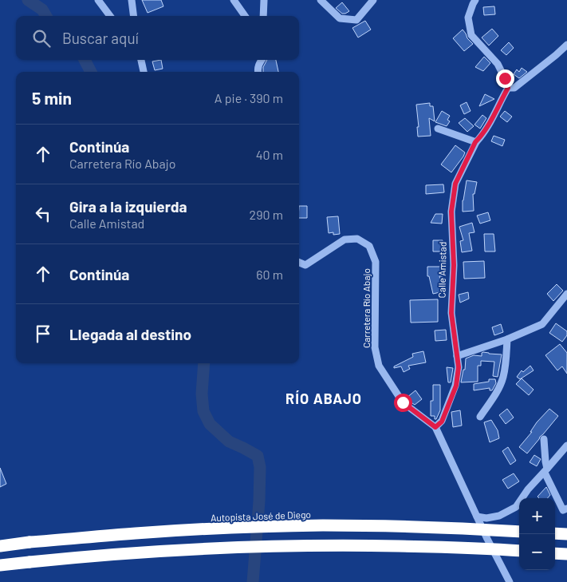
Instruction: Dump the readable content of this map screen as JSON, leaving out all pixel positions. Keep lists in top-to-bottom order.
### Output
{
  "streets": {
    "highway": ["Autopista José de Diego"],
    "street": ["Calle Amistad", "Carretera Río Abajo"]
  },
  "crossings": [
    ["Calle Amistad", "Carretera Río Abajo"]
  ],
  "districts": ["RÍO ABAJO"],
  "page": {
    "search": "Buscar aquí",
    "heading": ["5 min", "A pie · 390 m"],
    "list": [
      ["Continúa", "Carretera Río Abajo", "40 m"],
      ["Gira a la izquierda", "Calle Amistad", "290 m"],
      ["Continúa", "60 m"],
      "Llegada al destino"
    ],
    "map_buttons": ["+", "−"]
  }
}
